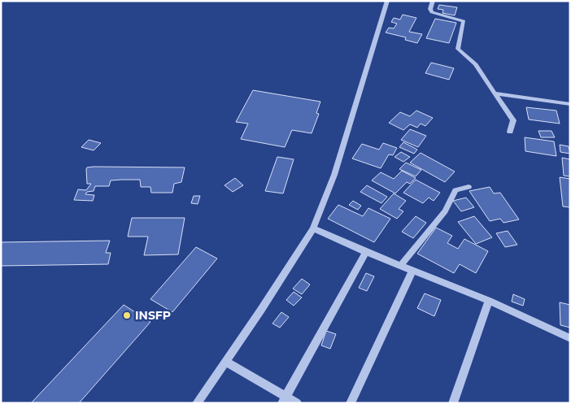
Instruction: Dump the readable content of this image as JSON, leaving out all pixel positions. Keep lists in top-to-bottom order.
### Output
{
  "places": ["INSFP"]
}
